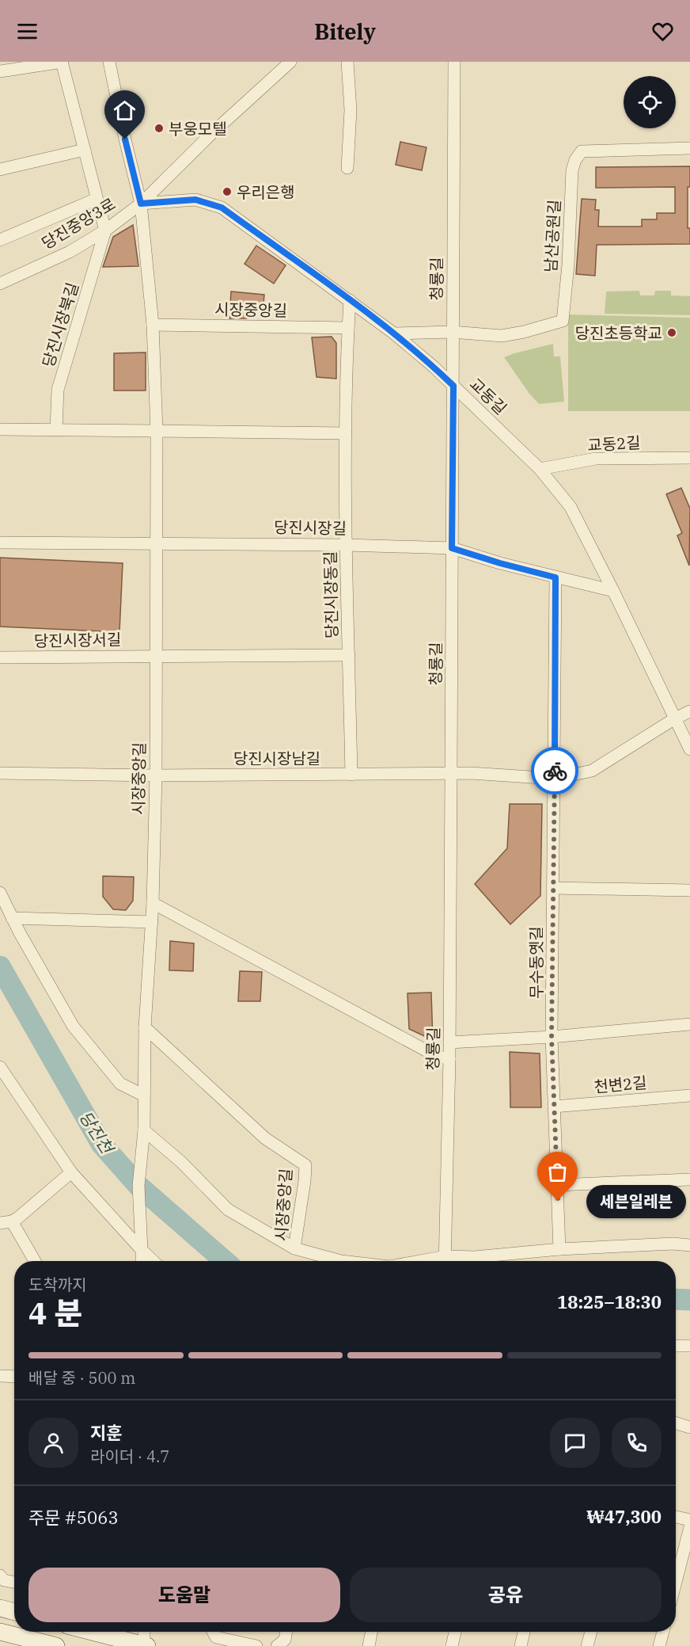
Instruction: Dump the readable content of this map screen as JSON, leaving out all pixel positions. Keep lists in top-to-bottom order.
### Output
{
  "streets": {
    "street": [
      "당진중앙3로",
      "남산공원길",
      "청룡길",
      "시장중앙길",
      "당진시장북길",
      "교동길",
      "교동2길",
      "당진시장길",
      "당진시장동길",
      "당진시장서길",
      "당진시장남길",
      "무수동옛길",
      "천변2길"
    ]
  },
  "crossings": [
    ["당진중앙3로", "당진시장북길"],
    ["당진중앙3로", "교동길"],
    ["남산공원길", "청룡길"],
    ["청룡길", "교동길"],
    ["청룡길", "당진시장길"],
    ["청룡길", "당진시장남길"],
    ["시장중앙길", "당진시장길"],
    ["시장중앙길", "당진시장동길"],
    ["시장중앙길", "당진시장서길"],
    ["시장중앙길", "당진시장남길"],
    ["교동길", "교동2길"],
    ["교동길", "당진시장길"],
    ["교동길", "당진시장동길"],
    ["교동길", "당진시장남길"],
    ["당진시장길", "당진시장동길"],
    ["당진시장동길", "당진시장남길"]
  ],
  "water": ["당진천"],
  "places": [
    "부웅모텔",
    "우리은행",
    "당진초등학교",
    "세븐일레븐"
  ],
  "page": {
    "header": "Bitely",
    "bubble": "세븐일레븐",
    "heading": ["4 분", "도착까지", "18:25–18:30"],
    "panel": [
      "지훈",
      "라이더 · 4.7",
      "주문 #5063",
      "₩47,300"
    ],
    "bar": "배달 중 · 500 m",
    "buttons": ["도움말", "공유"]
  }
}
